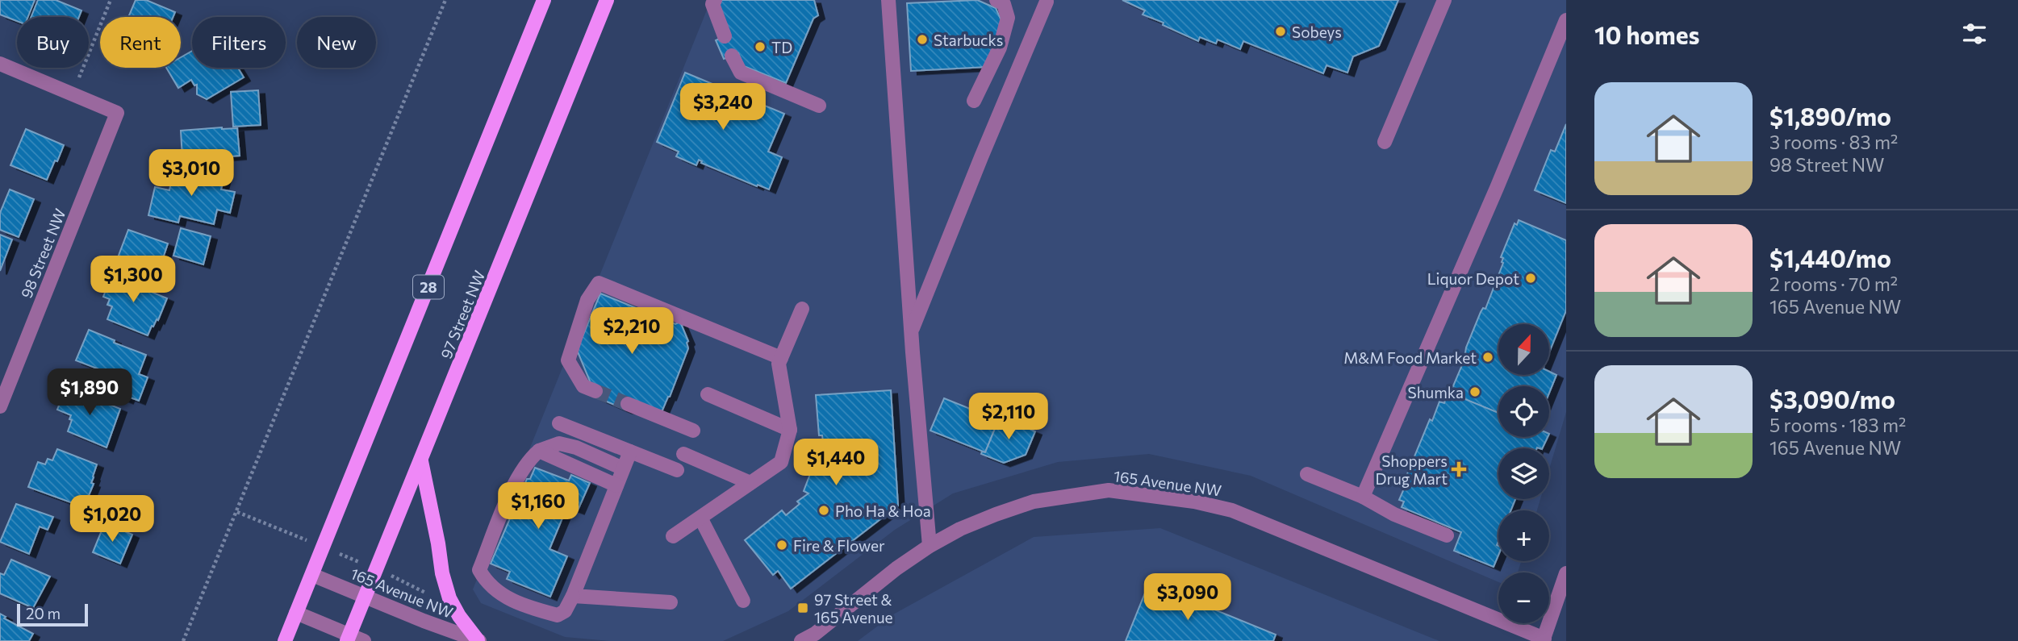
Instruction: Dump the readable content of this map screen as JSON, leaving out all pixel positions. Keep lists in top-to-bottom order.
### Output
{
  "streets": {
    "main road": ["28", "97 Street NW"],
    "street": ["98 Street NW", "165 Avenue NW"]
  },
  "crossings": [
    ["28", "165 Avenue NW"],
    ["97 Street NW", "165 Avenue NW"]
  ],
  "places": {
    "other": [
      "Sobeys",
      "Starbucks",
      "TD",
      "Liquor Depot",
      "M&M Food Market",
      "Shumka",
      "Pho Ha & Hoa",
      "Fire & Flower"
    ],
    "health": ["Shoppers Drug Mart"],
    "transit": ["97 Street & 165 Avenue"]
  },
  "scale_bar": "20 m",
  "north": "top",
  "page": {
    "heading": "10 homes",
    "chip": [
      "Buy",
      "Rent",
      "Filters",
      "New"
    ],
    "list": [
      {
        "name": "$1,890/mo",
        "note": "3 rooms · 83 m² · 98 Street NW"
      },
      {
        "name": "$1,440/mo",
        "note": "2 rooms · 70 m² · 165 Avenue NW"
      },
      {
        "name": "$3,090/mo",
        "note": "5 rooms · 183 m² · 165 Avenue NW"
      }
    ],
    "price": [
      "$3,240",
      "$3,010",
      "$1,300",
      "$2,210",
      "$1,890",
      "$2,110",
      "$1,440",
      "$1,160",
      "$1,020",
      "$3,090"
    ],
    "map_buttons": ["+", "−"],
    "scale": "20 m"
  }
}
